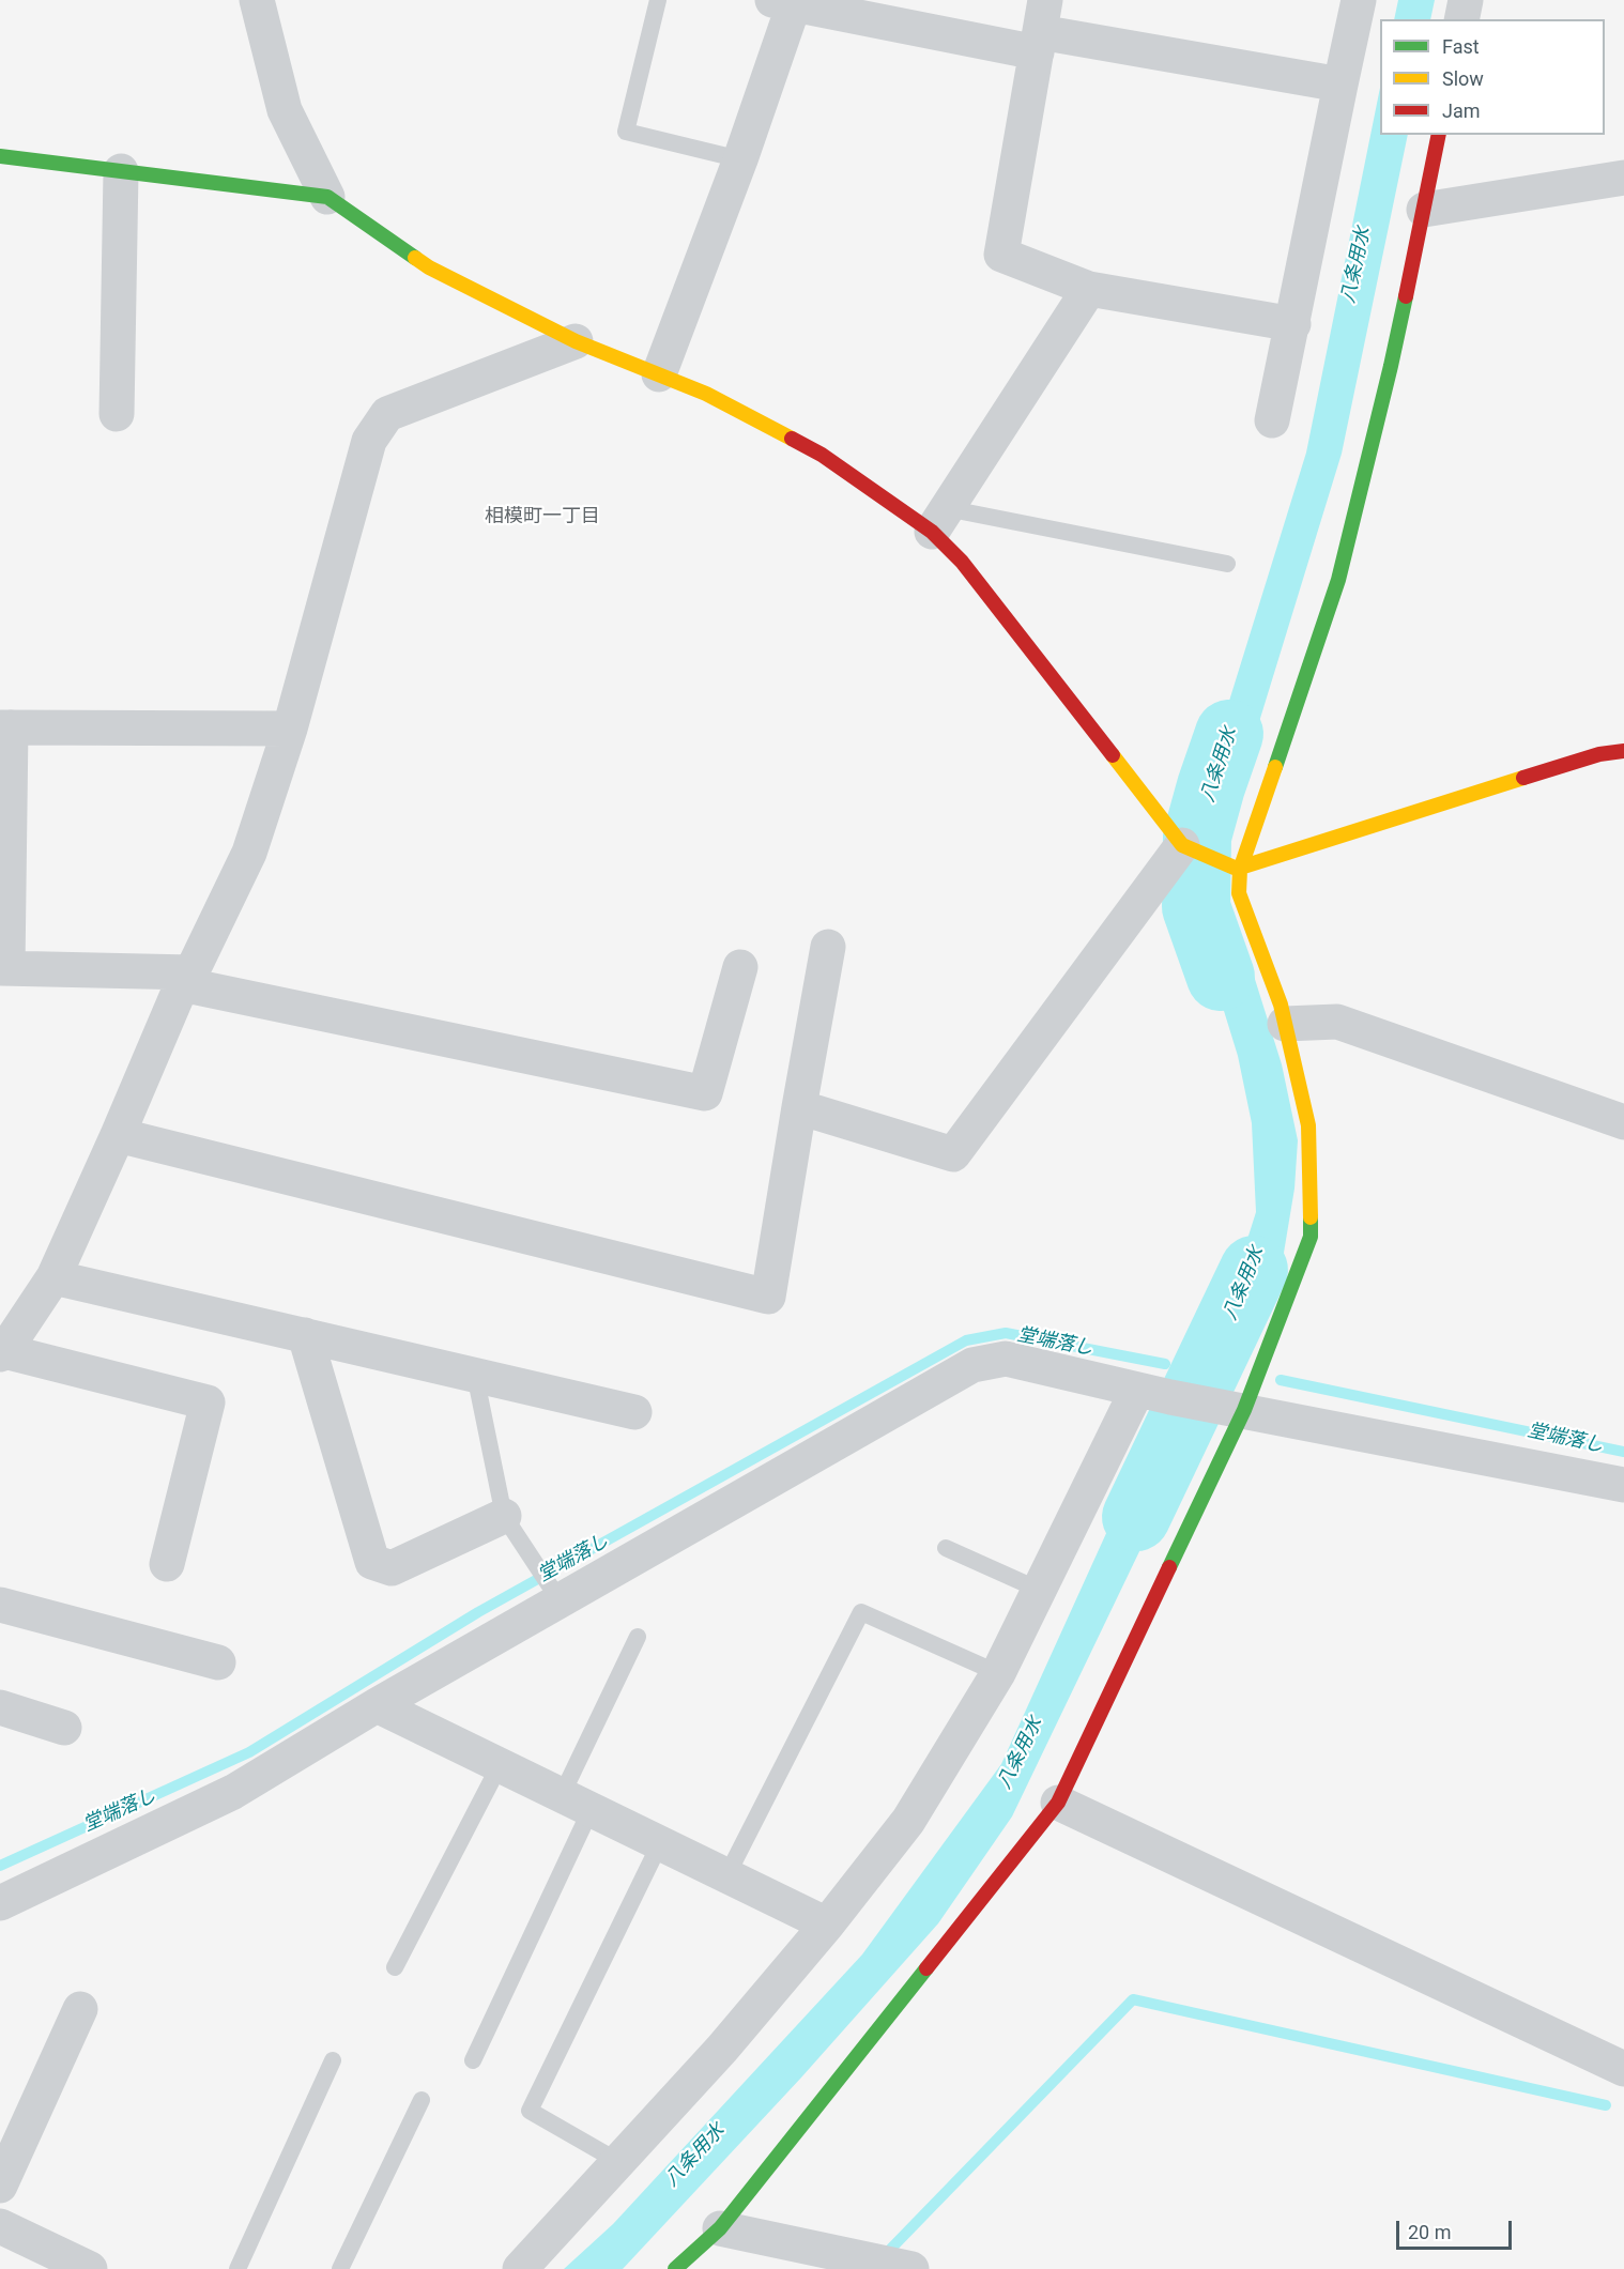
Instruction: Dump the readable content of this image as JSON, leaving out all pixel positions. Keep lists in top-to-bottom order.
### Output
{
  "districts": ["相模町一丁目"],
  "water": ["八条用水", "堂端落し"],
  "legend": ["Fast", "Slow", "Jam"],
  "scale_bar": "20 m"
}
